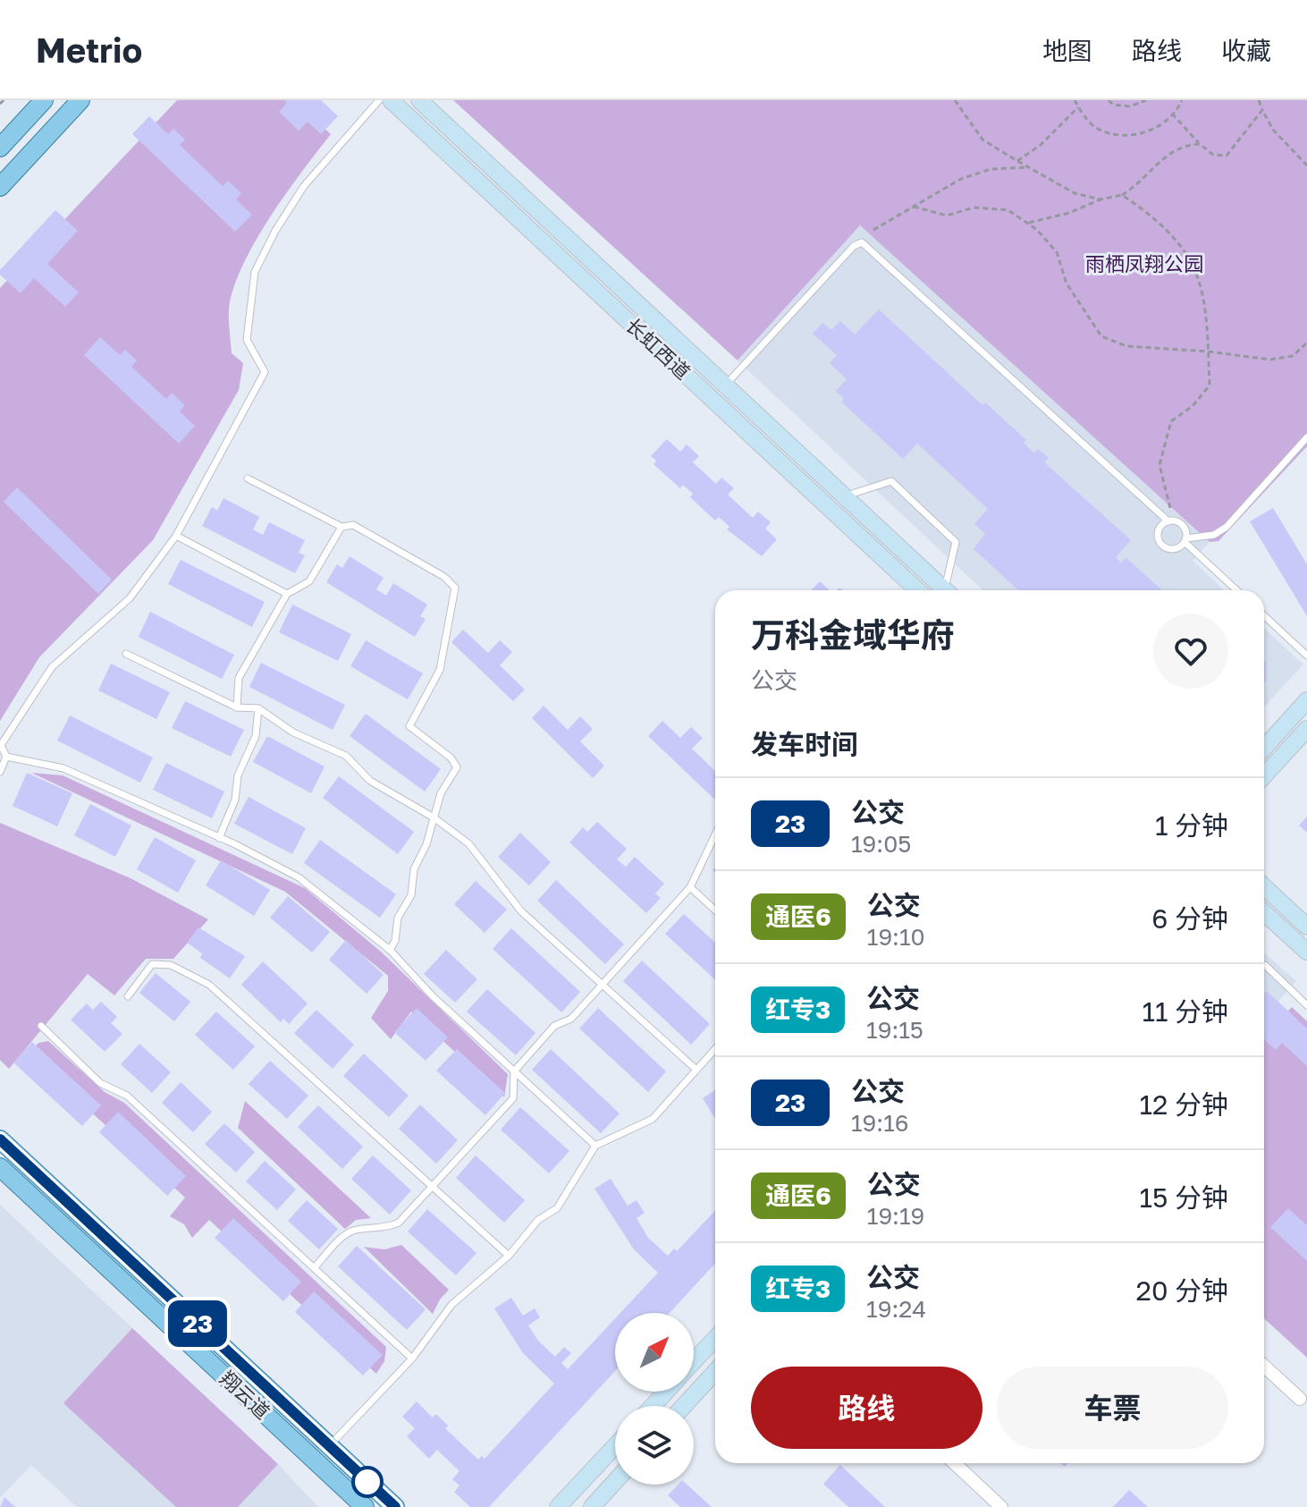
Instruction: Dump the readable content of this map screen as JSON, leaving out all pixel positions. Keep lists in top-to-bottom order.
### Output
{
  "streets": {
    "main road": ["长虹西道", "翔云道"]
  },
  "parks": ["雨栖凤翔公园"],
  "lines": ["bus line 23"],
  "north": "top right",
  "page": {
    "header": "Metrio",
    "nav": ["地图", "路线", "收藏"],
    "on_map": "23",
    "heading": [
      ["万科金域华府", "公交"],
      "发车时间"
    ],
    "list": [
      {
        "mark": "23",
        "name": "公交",
        "note": "19:05",
        "value": "1 分钟"
      },
      {
        "mark": "通医6",
        "name": "公交",
        "note": "19:10",
        "value": "6 分钟"
      },
      {
        "mark": "红专3",
        "name": "公交",
        "note": "19:15",
        "value": "11 分钟"
      },
      {
        "mark": "23",
        "name": "公交",
        "note": "19:16",
        "value": "12 分钟"
      },
      {
        "mark": "通医6",
        "name": "公交",
        "note": "19:19",
        "value": "15 分钟"
      },
      {
        "mark": "红专3",
        "name": "公交",
        "note": "19:24",
        "value": "20 分钟"
      }
    ],
    "buttons": ["路线", "车票"]
  }
}
